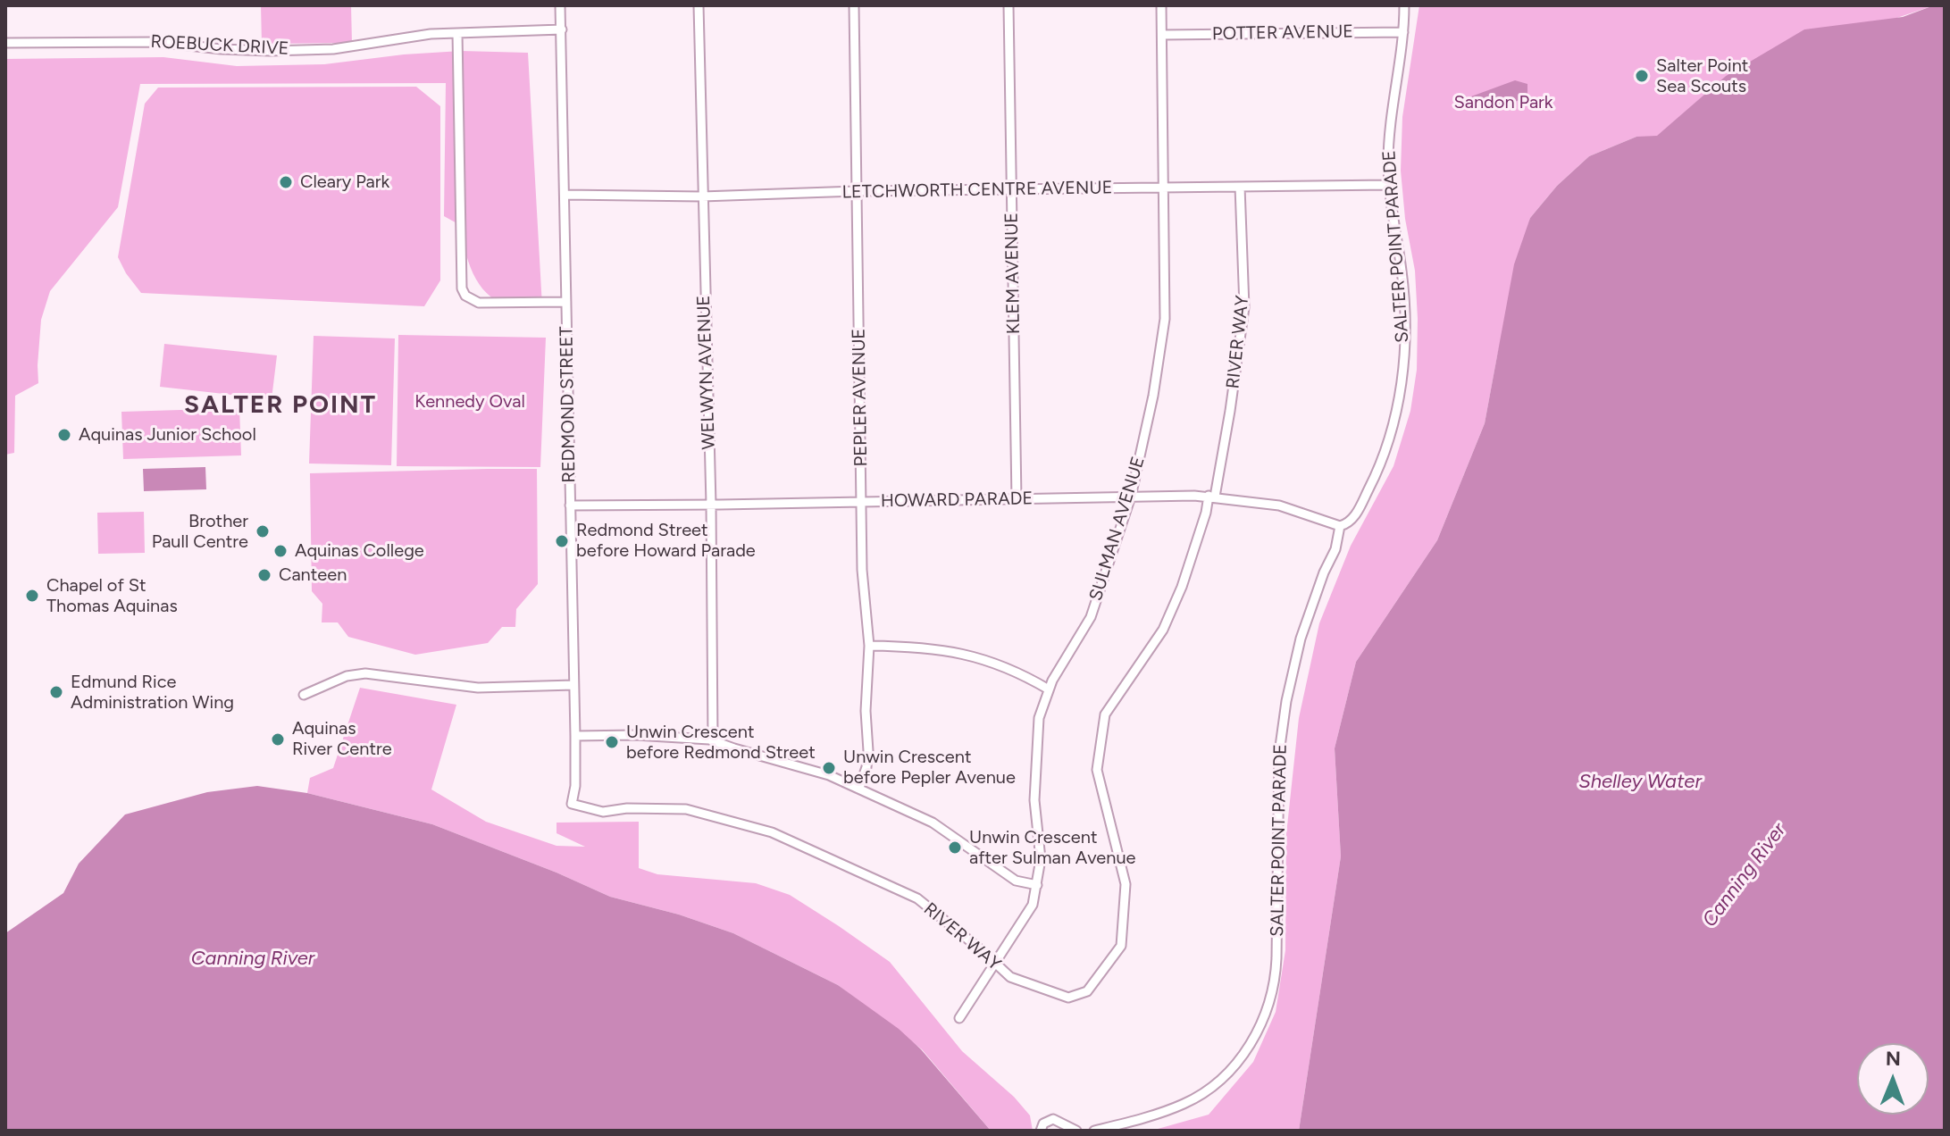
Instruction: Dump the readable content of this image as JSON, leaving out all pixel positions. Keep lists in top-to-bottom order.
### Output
{
  "streets": {
    "street": [
      "POTTER AVENUE",
      "ROEBUCK DRIVE",
      "LETCHWORTH CENTRE AVENUE",
      "SALTER POINT PARADE",
      "KLEM AVENUE",
      "RIVER WAY",
      "WELWYN AVENUE",
      "PEPLER AVENUE",
      "REDMOND STREET",
      "HOWARD PARADE",
      "SULMAN AVENUE"
    ]
  },
  "crossings": [
    ["POTTER AVENUE", "SALTER POINT PARADE"],
    ["POTTER AVENUE", "SULMAN AVENUE"],
    ["ROEBUCK DRIVE", "REDMOND STREET"],
    ["LETCHWORTH CENTRE AVENUE", "SALTER POINT PARADE"],
    ["LETCHWORTH CENTRE AVENUE", "KLEM AVENUE"],
    ["LETCHWORTH CENTRE AVENUE", "RIVER WAY"],
    ["LETCHWORTH CENTRE AVENUE", "WELWYN AVENUE"],
    ["LETCHWORTH CENTRE AVENUE", "PEPLER AVENUE"],
    ["LETCHWORTH CENTRE AVENUE", "REDMOND STREET"],
    ["LETCHWORTH CENTRE AVENUE", "SULMAN AVENUE"],
    ["SALTER POINT PARADE", "HOWARD PARADE"],
    ["KLEM AVENUE", "HOWARD PARADE"],
    ["RIVER WAY", "REDMOND STREET"],
    ["RIVER WAY", "HOWARD PARADE"],
    ["RIVER WAY", "SULMAN AVENUE"],
    ["WELWYN AVENUE", "HOWARD PARADE"],
    ["PEPLER AVENUE", "HOWARD PARADE"],
    ["REDMOND STREET", "HOWARD PARADE"],
    ["HOWARD PARADE", "SULMAN AVENUE"]
  ],
  "districts": ["SALTER POINT"],
  "water": ["Shelley Water", "Canning River"],
  "parks": ["Sandon Park", "Kennedy Oval"],
  "places": [
    "Salter Point Sea Scouts",
    "Cleary Park",
    "Aquinas Junior School",
    "Brother Paull Centre",
    "Redmond Street before Howard Parade",
    "Aquinas College",
    "Canteen",
    "Chapel of St Thomas Aquinas",
    "Edmund Rice Administration Wing",
    "Aquinas River Centre",
    "Unwin Crescent before Redmond Street",
    "Unwin Crescent before Pepler Avenue",
    "Unwin Crescent after Sulman Avenue"
  ],
  "north": "top"
}
